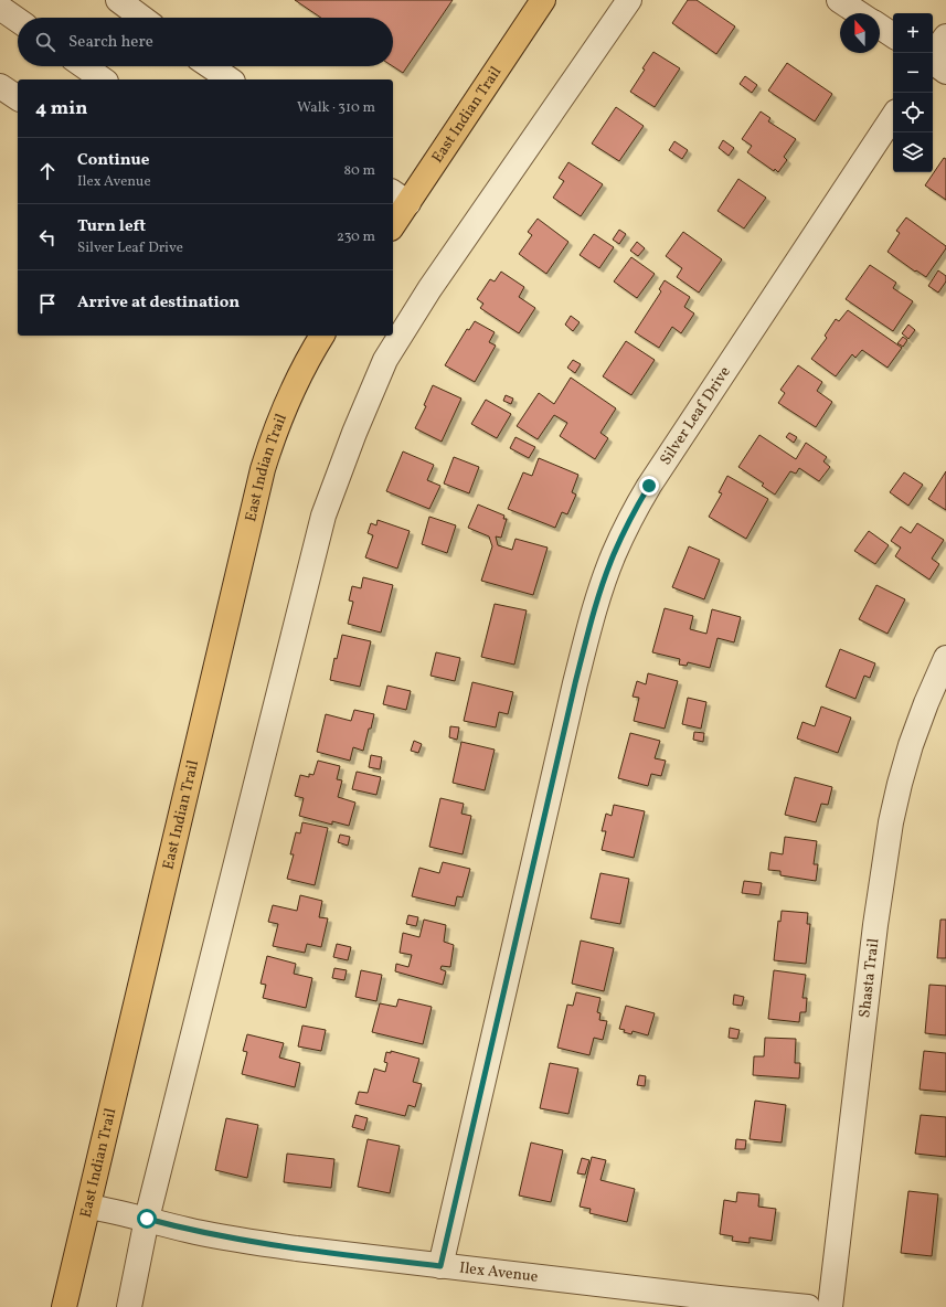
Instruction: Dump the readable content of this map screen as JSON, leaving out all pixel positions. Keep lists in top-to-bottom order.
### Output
{
  "streets": {
    "main road": ["East Indian Trail"],
    "street": ["Silver Leaf Drive", "Shasta Trail", "Ilex Avenue"]
  },
  "crossings": [
    ["East Indian Trail", "Ilex Avenue"],
    ["Silver Leaf Drive", "Ilex Avenue"]
  ],
  "north": "top",
  "page": {
    "map_buttons": ["+", "−"],
    "search": "Search here",
    "heading": ["4 min", "Walk · 310 m"],
    "list": [
      ["Continue", "Ilex Avenue", "80 m"],
      ["Turn left", "Silver Leaf Drive", "230 m"],
      "Arrive at destination"
    ]
  }
}
